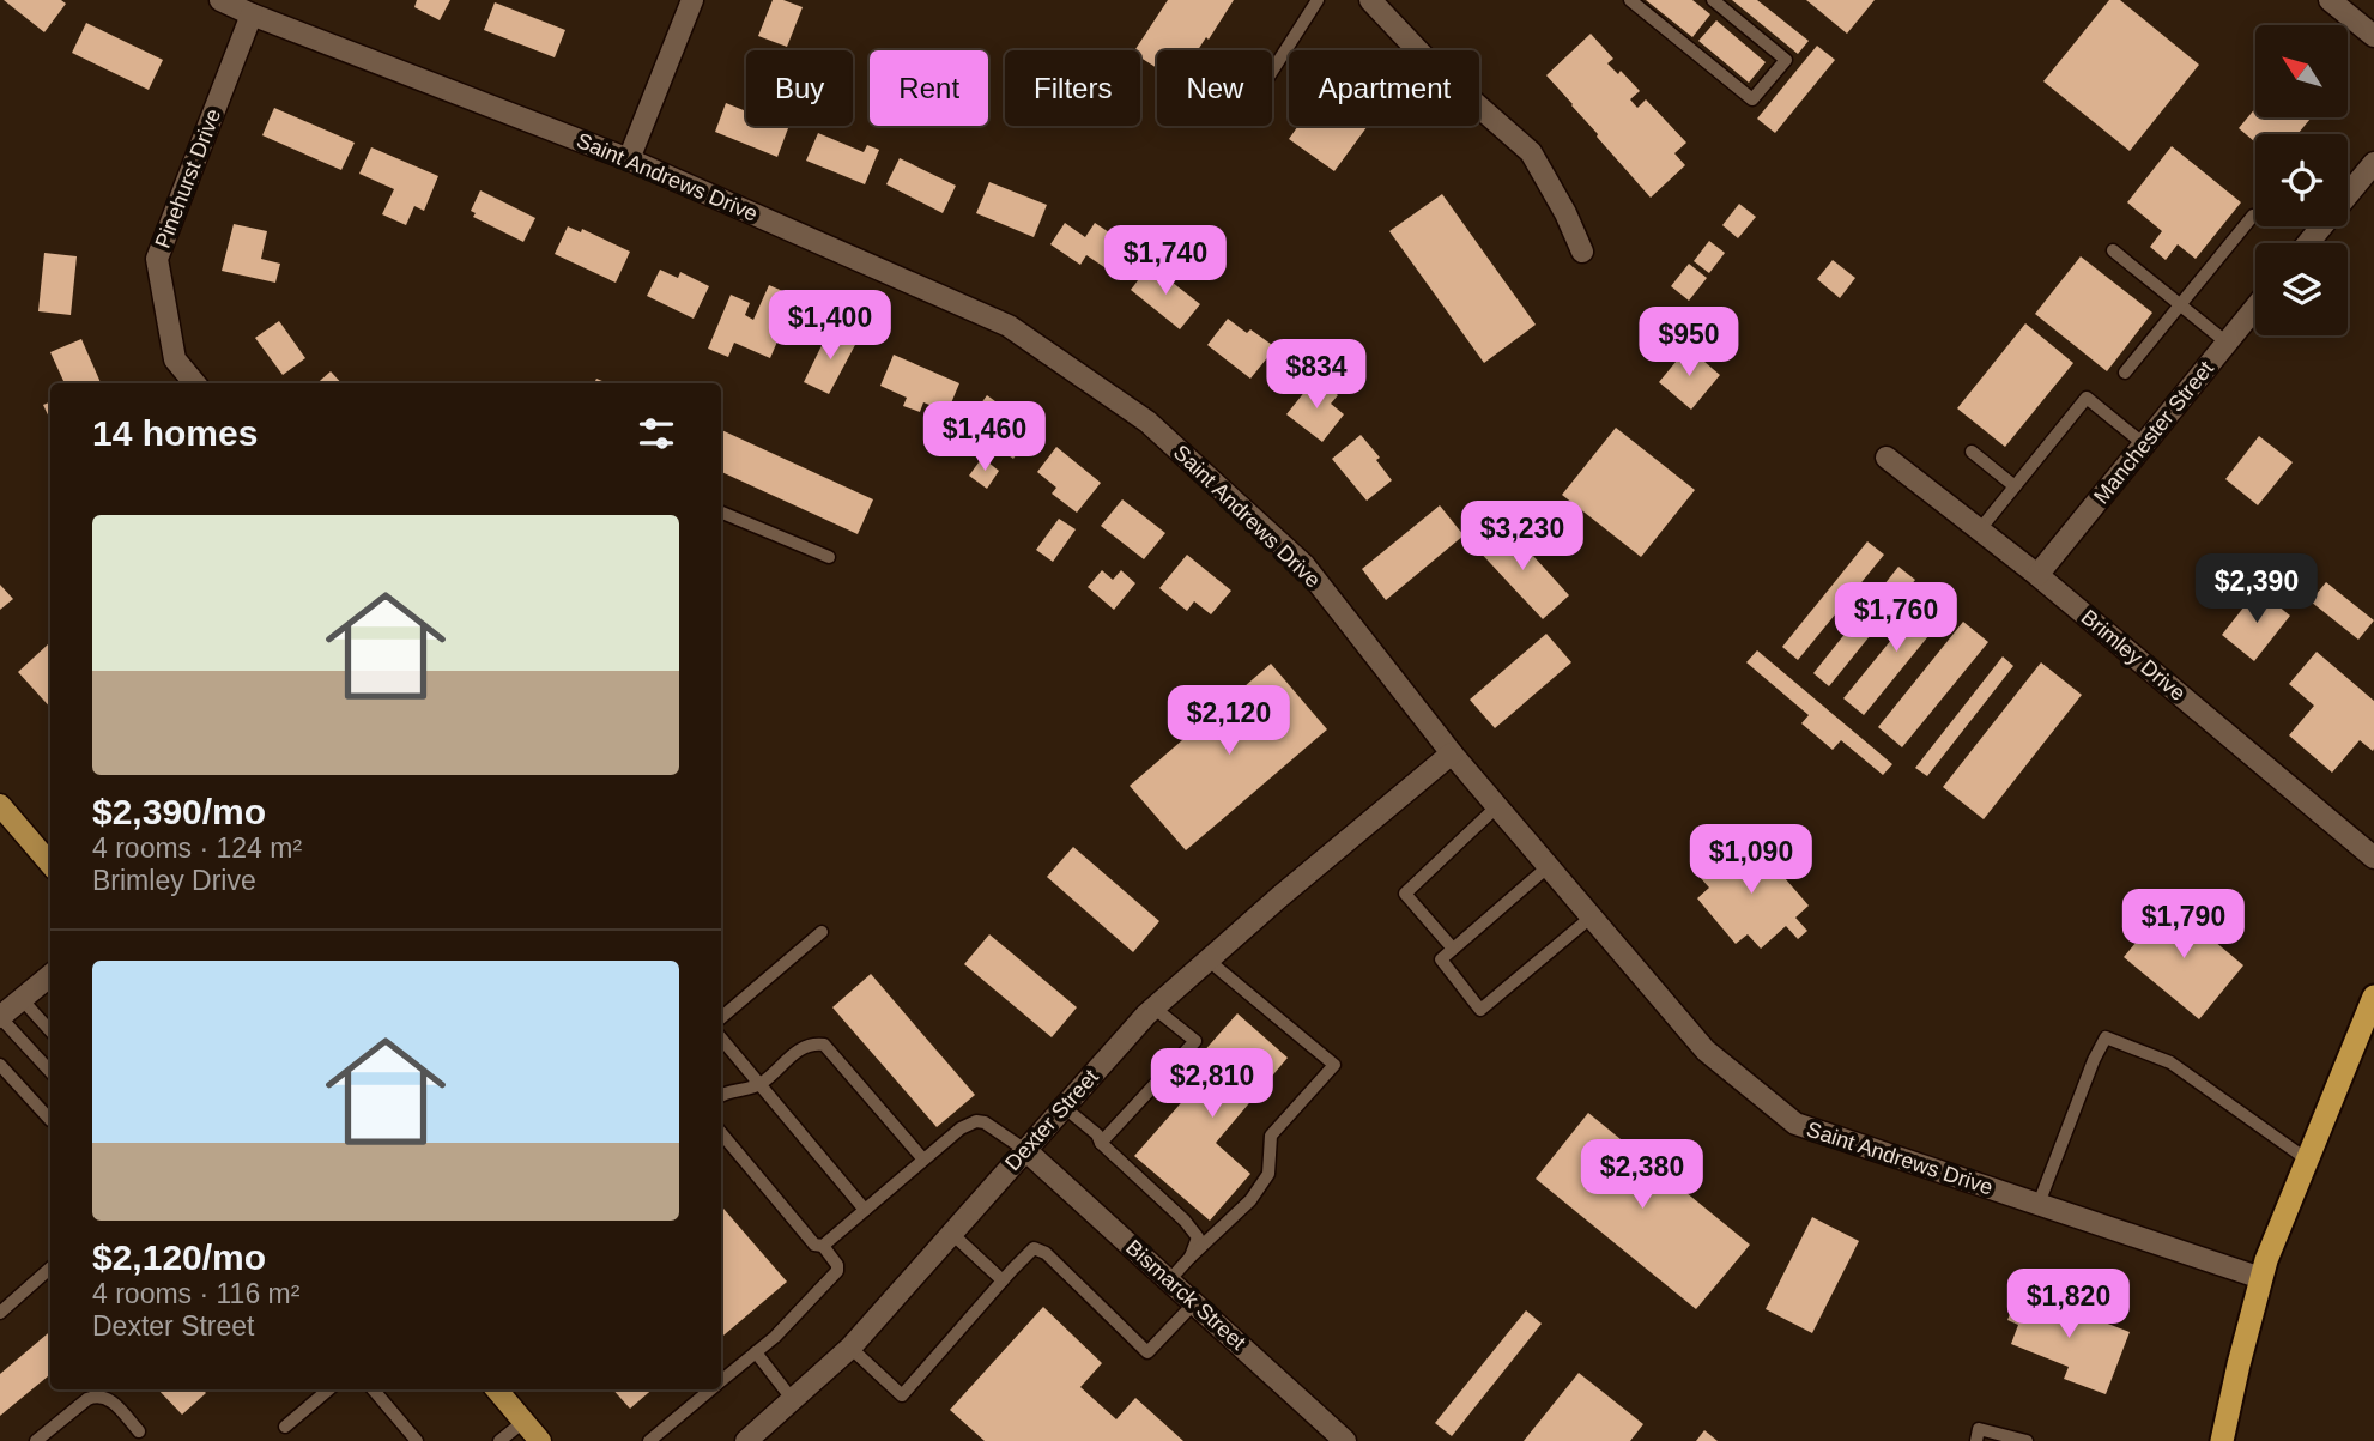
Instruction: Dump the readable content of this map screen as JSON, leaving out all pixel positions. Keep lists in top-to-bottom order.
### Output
{
  "streets": {
    "street": [
      "Saint Andrews Drive",
      "Pinehurst Drive",
      "Manchester Street",
      "Brimley Drive",
      "Dexter Street",
      "Bismarck Street"
    ]
  },
  "crossings": [
    ["Saint Andrews Drive", "Pinehurst Drive"],
    ["Saint Andrews Drive", "Dexter Street"],
    ["Manchester Street", "Brimley Drive"],
    ["Dexter Street", "Bismarck Street"]
  ],
  "north": "top left",
  "page": {
    "chip": [
      "Buy",
      "Rent",
      "Filters",
      "New",
      "Apartment"
    ],
    "price": [
      "$1,740",
      "$1,400",
      "$950",
      "$834",
      "$1,460",
      "$3,230",
      "$2,390",
      "$1,760",
      "$2,120",
      "$1,090",
      "$1,790",
      "$2,810",
      "$2,380",
      "$1,820"
    ],
    "heading": "14 homes",
    "list": [
      {
        "name": "$2,390/mo",
        "note": "4 rooms · 124 m² · Brimley Drive"
      },
      {
        "name": "$2,120/mo",
        "note": "4 rooms · 116 m² · Dexter Street"
      }
    ]
  }
}
